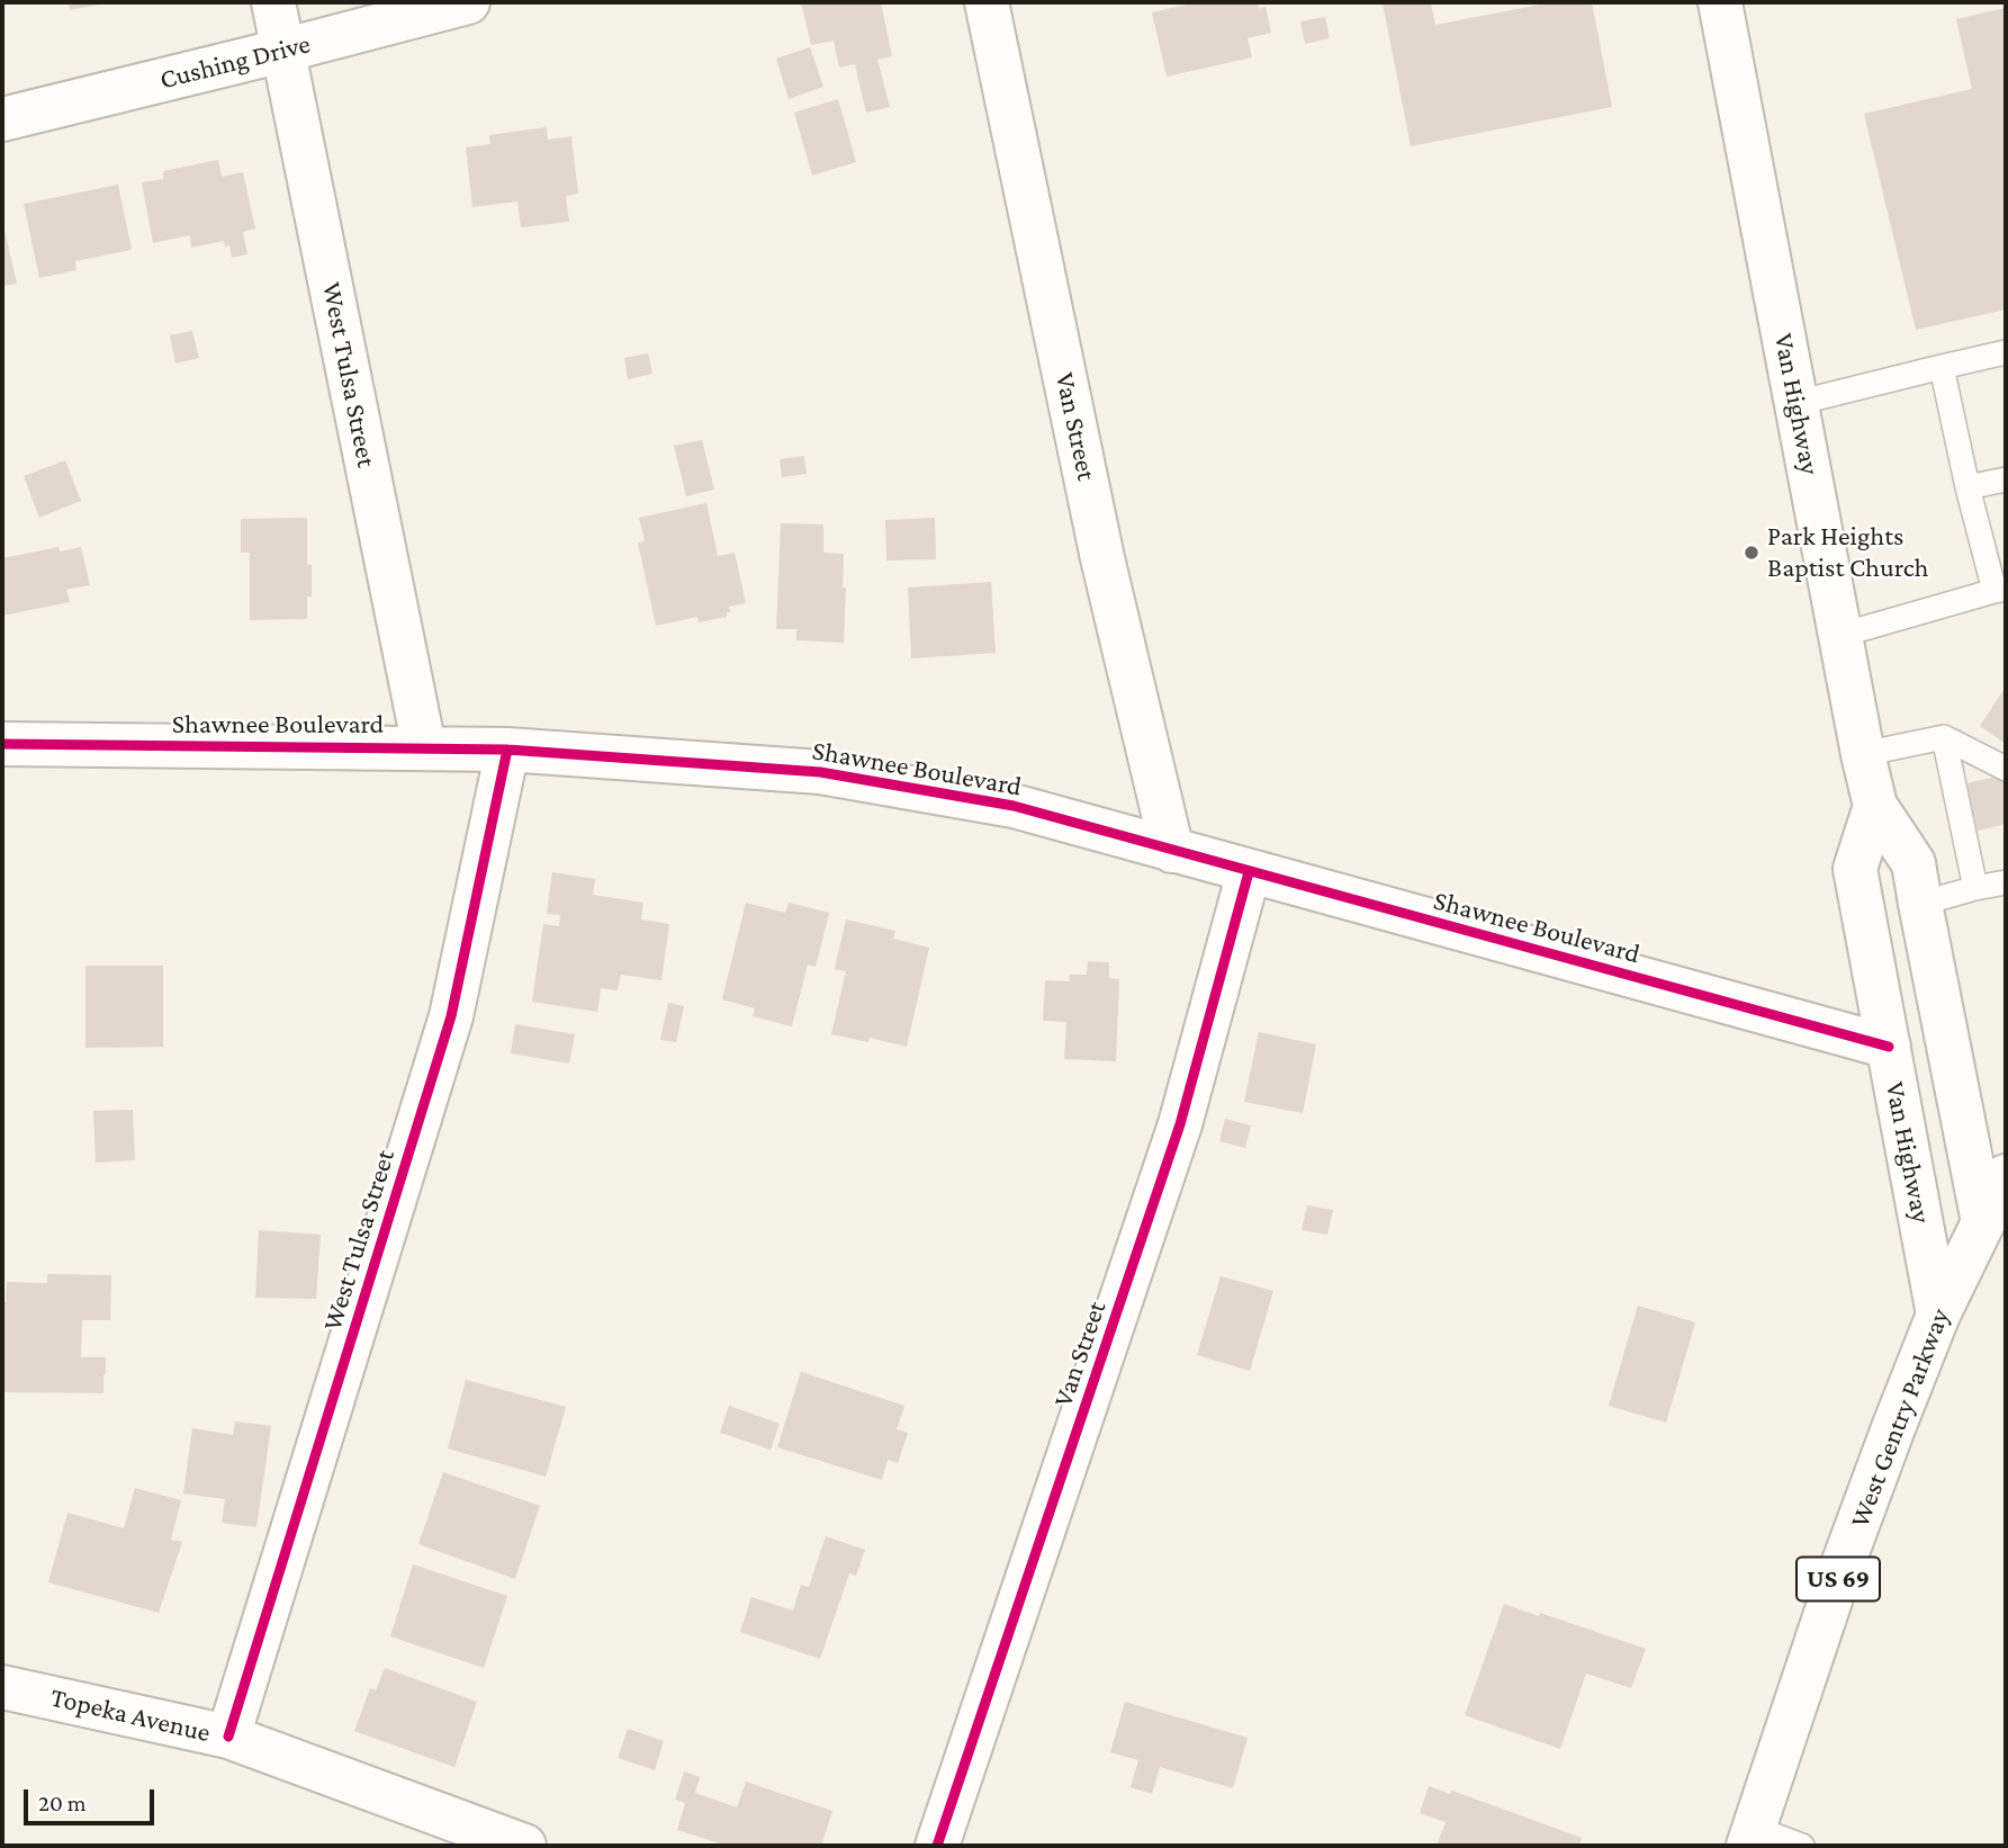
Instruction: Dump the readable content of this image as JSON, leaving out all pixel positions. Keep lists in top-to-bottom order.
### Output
{
  "streets": {
    "street": [
      "Cushing Drive",
      "West Tulsa Street",
      "Van Highway",
      "Van Street",
      "Shawnee Boulevard",
      "West Gentry Parkway",
      "US 69",
      "Topeka Avenue"
    ]
  },
  "crossings": [
    ["Cushing Drive", "West Tulsa Street"],
    ["West Tulsa Street", "Shawnee Boulevard"],
    ["West Tulsa Street", "Topeka Avenue"],
    ["Van Highway", "Shawnee Boulevard"],
    ["Van Highway", "West Gentry Parkway"],
    ["Van Street", "Shawnee Boulevard"]
  ],
  "places": ["Park Heights Baptist Church"],
  "scale_bar": "20 m"
}
